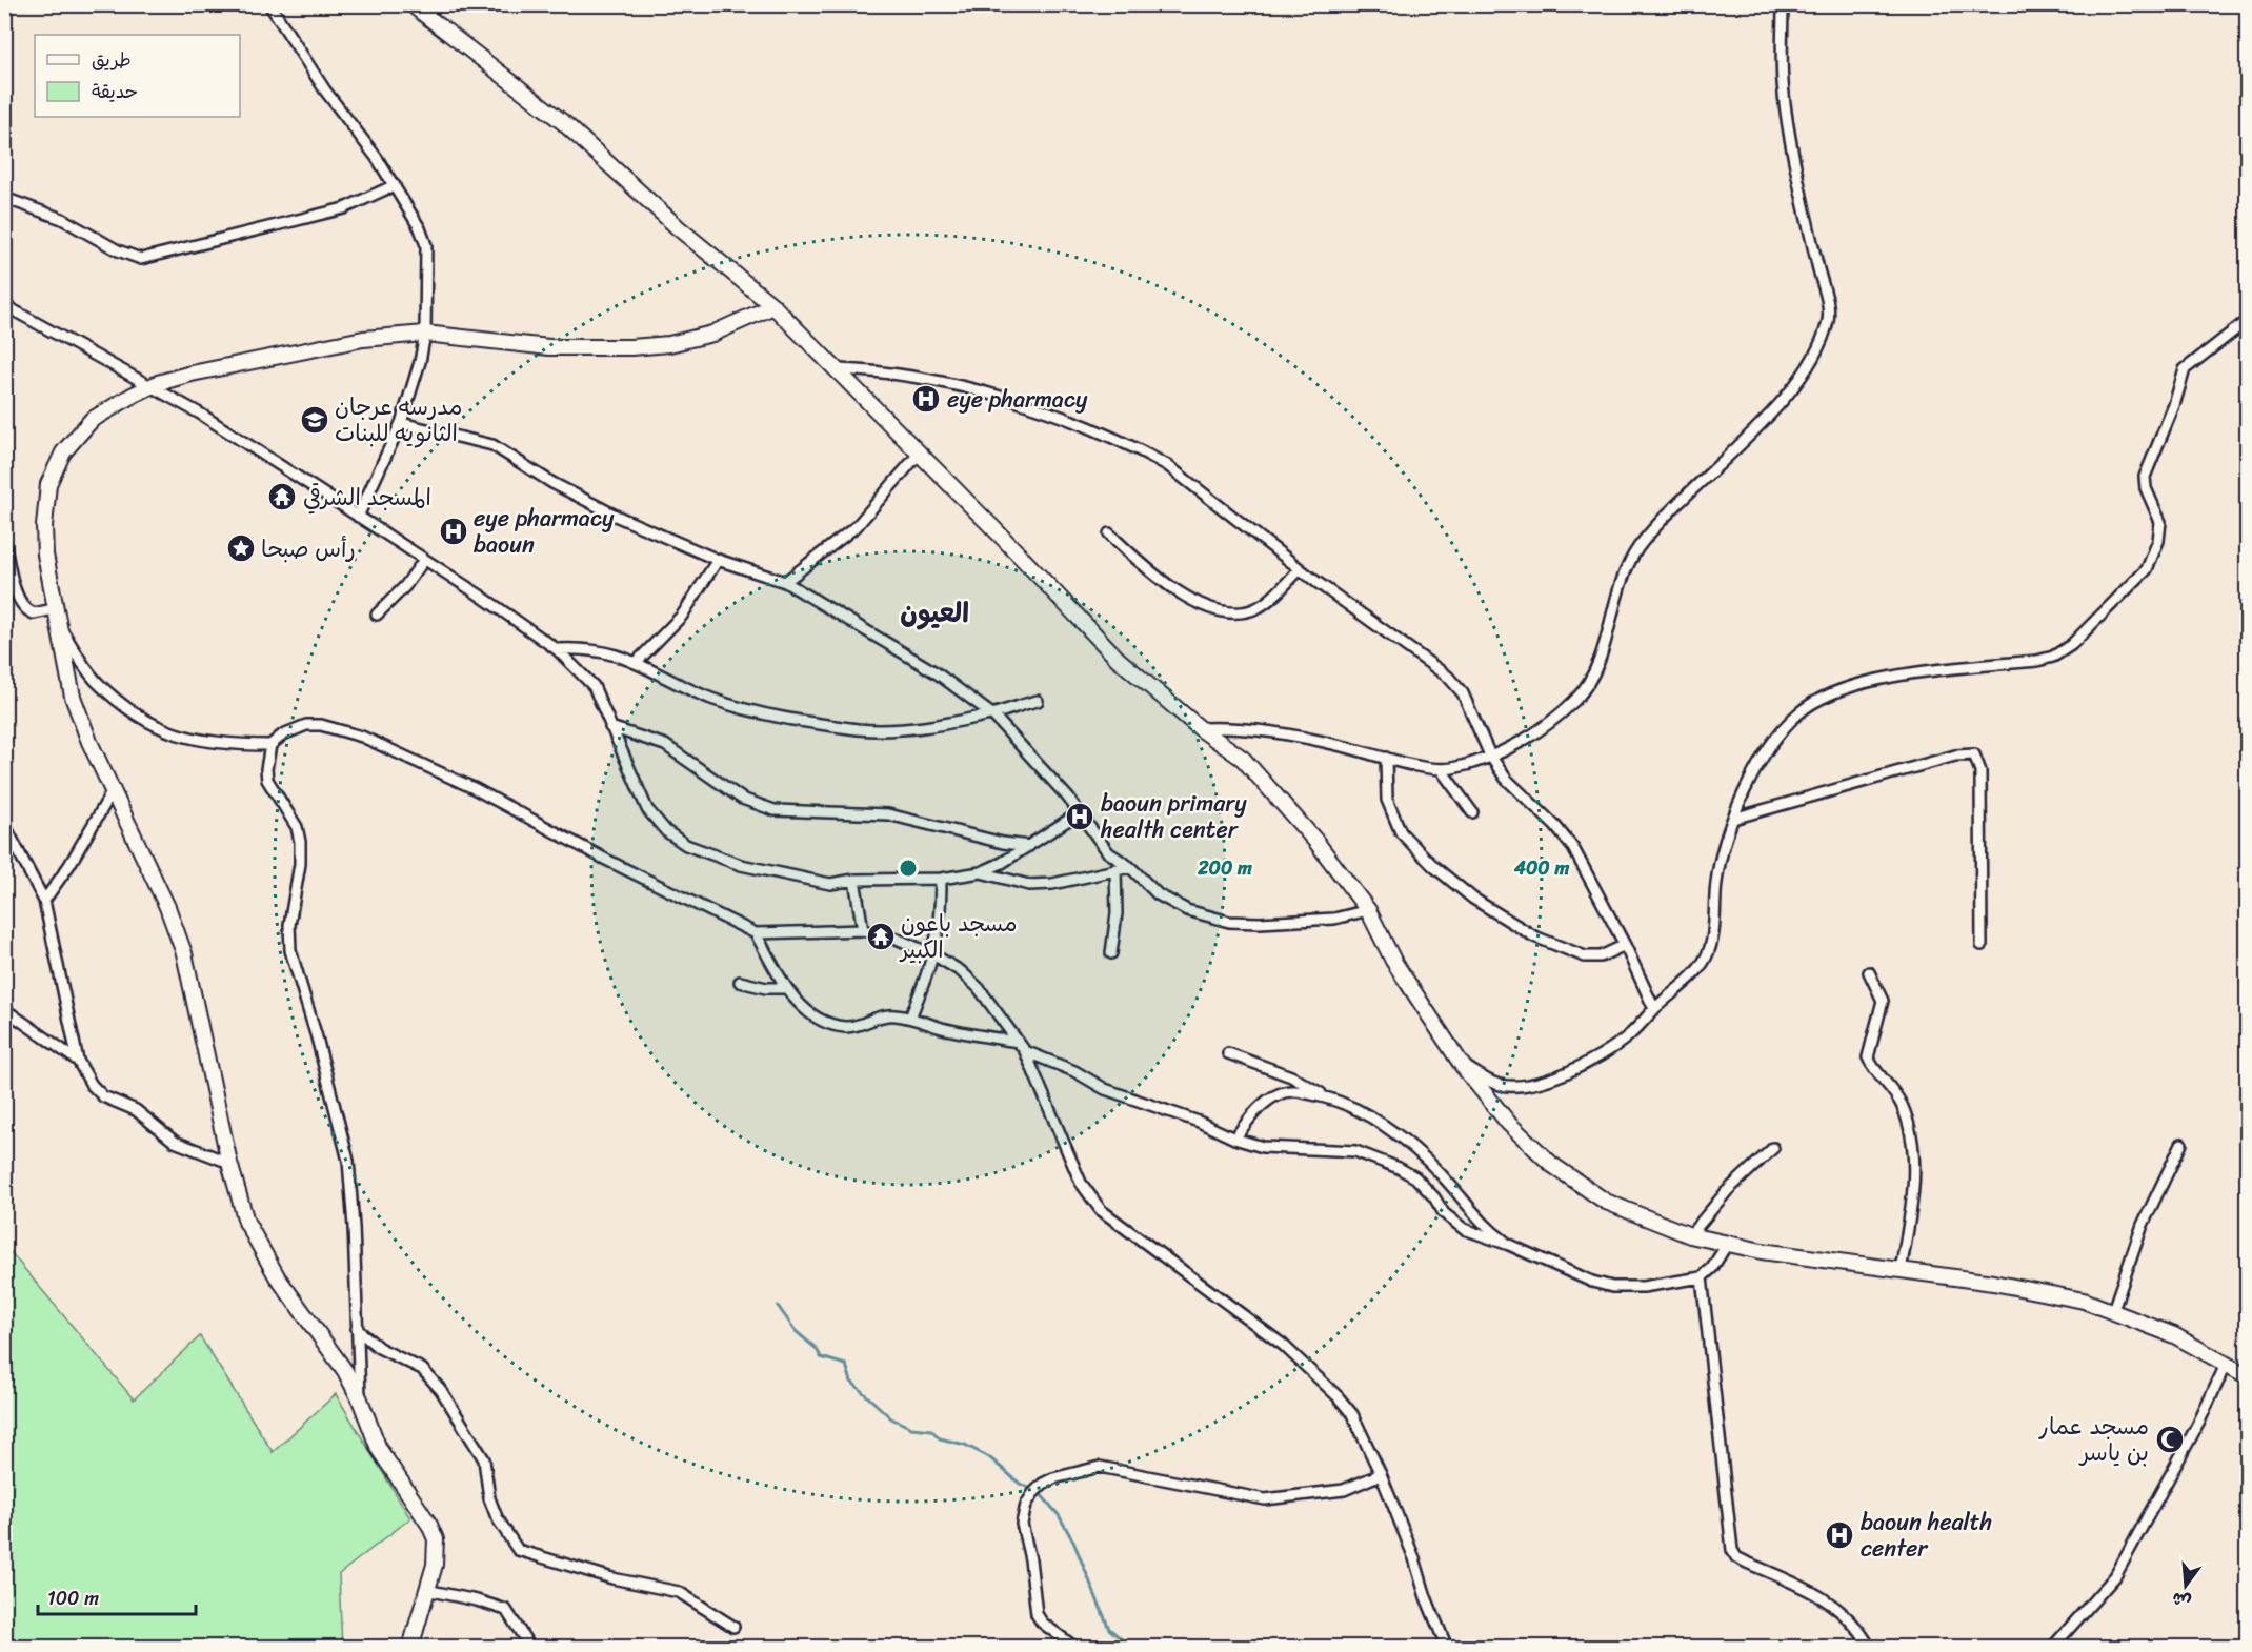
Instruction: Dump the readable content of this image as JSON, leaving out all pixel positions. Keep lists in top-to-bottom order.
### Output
{
  "districts": ["العيون"],
  "places": {
    "hospital": [
      "eye pharmacy",
      "eye pharmacy baoun",
      "baoun primary health center",
      "baoun health center"
    ],
    "school or university": ["مدرسه عرجان الثانويه للبنات"],
    "temple": ["المسجد الشرقي", "مسجد باعون الكبير"],
    "place": ["رأس صبحا"],
    "mosque": ["مسجد عمار بن ياسر"]
  },
  "legend": ["طريق", "حديقة"],
  "scale_bar": "100 m",
  "north": "bottom",
  "rings": ["200 m", "400 m"]
}
